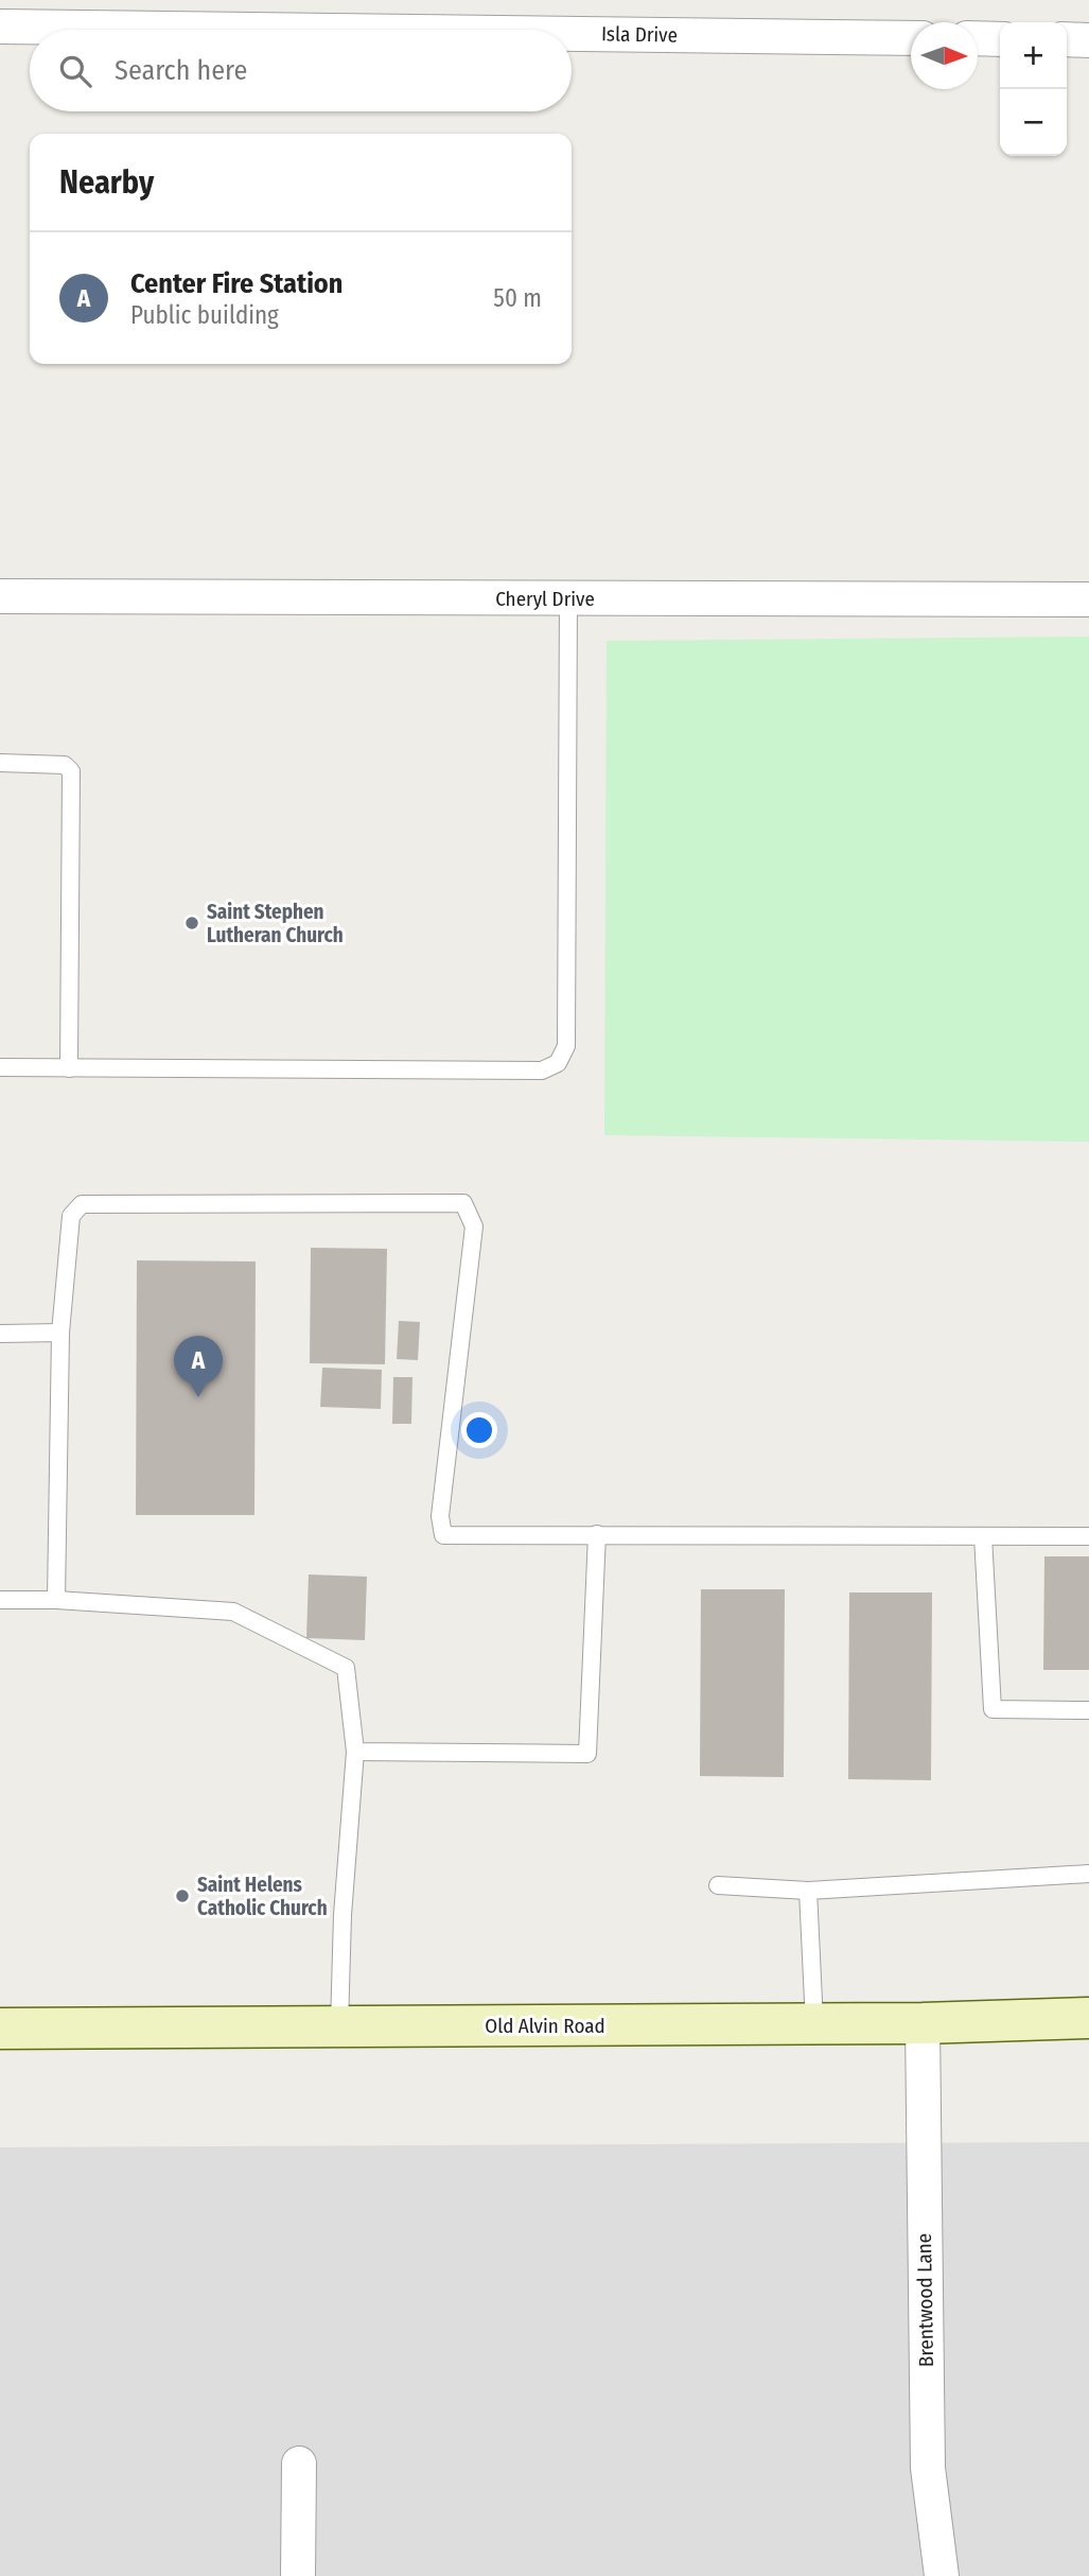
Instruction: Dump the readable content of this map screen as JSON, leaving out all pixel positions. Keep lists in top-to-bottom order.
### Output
{
  "streets": {
    "street": [
      "Isla Drive",
      "Cheryl Drive",
      "Old Alvin Road",
      "Brentwood Lane"
    ]
  },
  "crossings": [
    ["Old Alvin Road", "Brentwood Lane"]
  ],
  "places": ["Saint Stephen Lutheran Church", "Saint Helens Catholic Church"],
  "north": "right",
  "page": {
    "map_buttons": ["+", "−"],
    "search": "Search here",
    "heading": "Nearby",
    "list": [
      {
        "mark": "A",
        "name": "Center Fire Station",
        "note": "Public building",
        "value": "50 m"
      }
    ],
    "pins": "A"
  }
}
